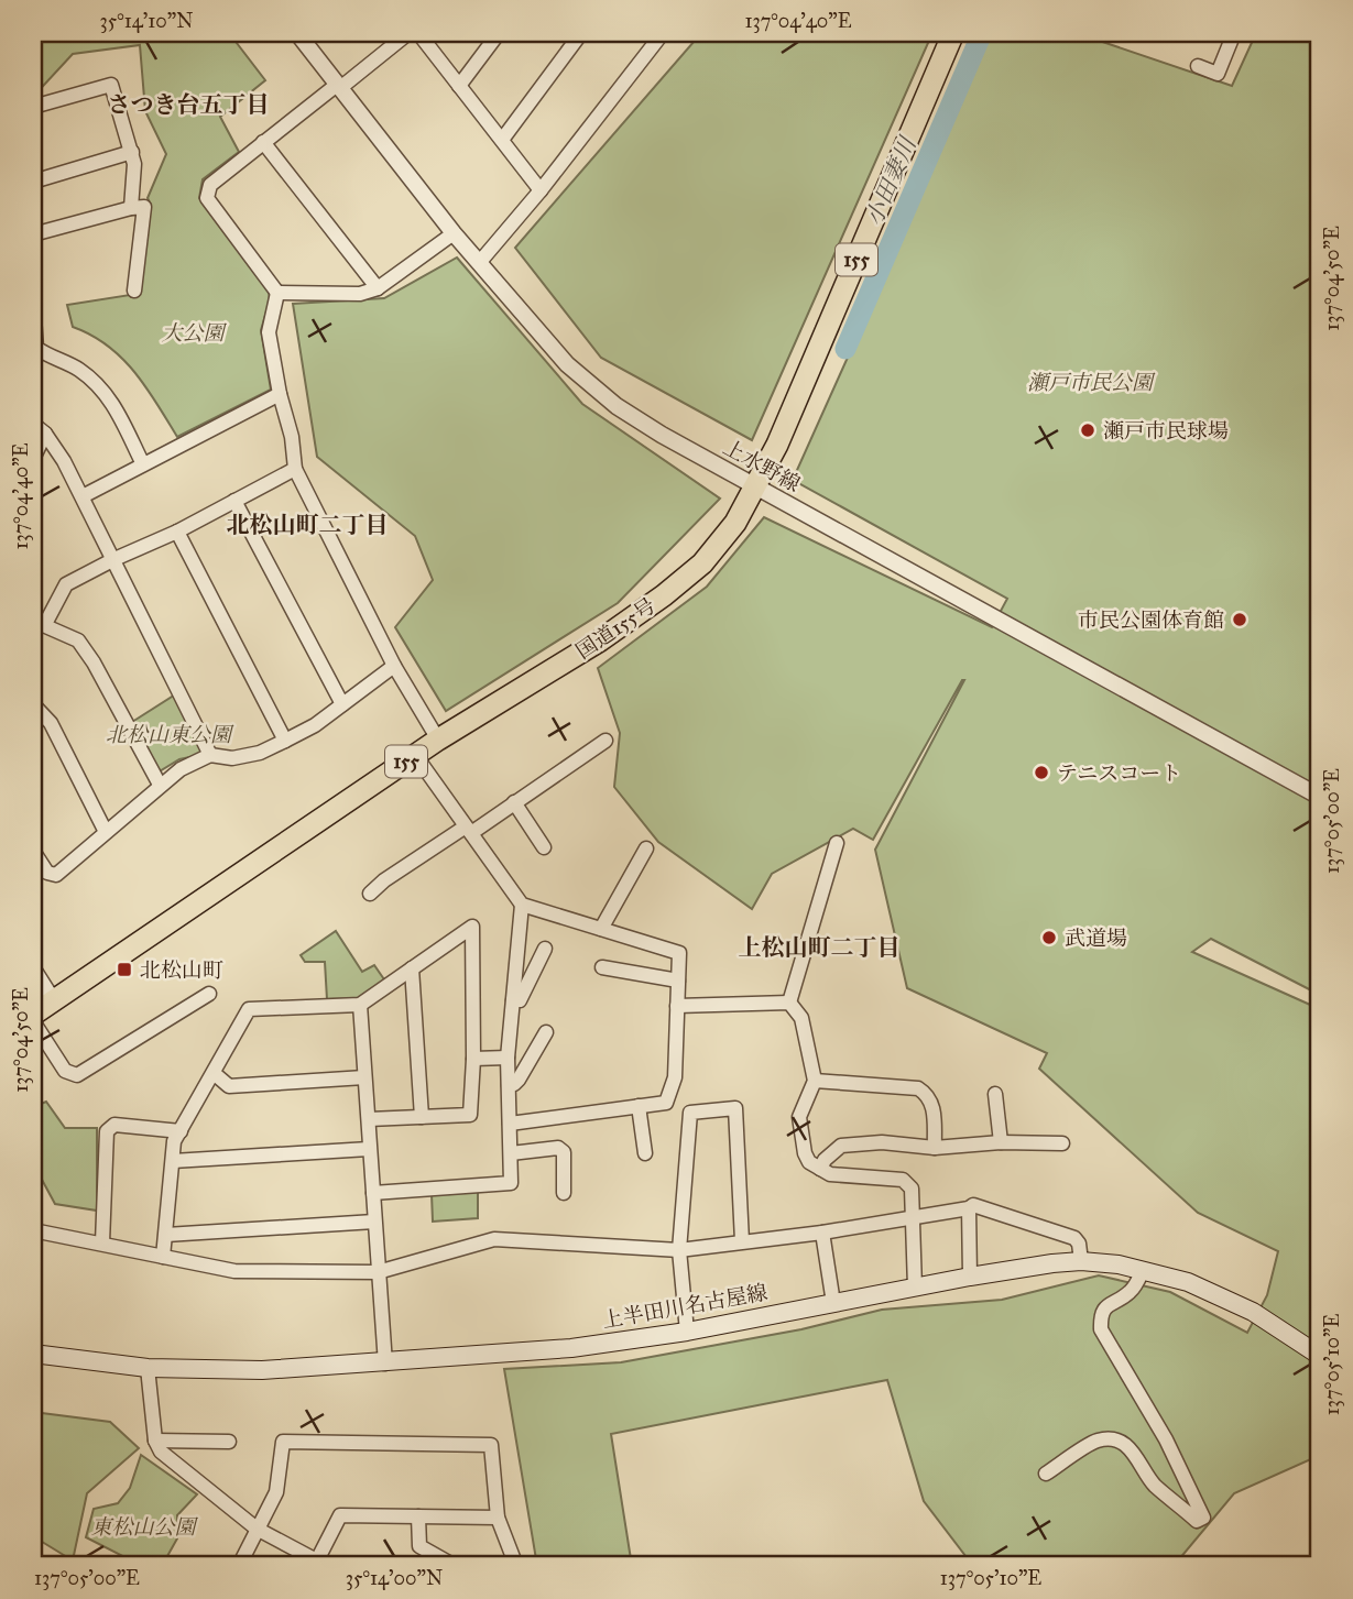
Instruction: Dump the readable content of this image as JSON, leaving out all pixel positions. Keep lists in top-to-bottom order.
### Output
{
  "streets": {
    "highway": ["155", "国道155号"],
    "main road": ["上半田川名古屋線"],
    "street": ["上水野線"]
  },
  "crossings": [
    ["上水野線", "国道155号"]
  ],
  "districts": ["さつき台五丁目", "北松山町二丁目", "上松山町二丁目"],
  "water": ["小田妻川"],
  "parks": [
    "大公園",
    "瀬戸市民公園",
    "北松山東公園",
    "東松山公園"
  ],
  "places": {
    "other": [
      "瀬戸市民球場",
      "市民公園体育館",
      "テニスコート",
      "武道場"
    ],
    "transit": ["北松山町"]
  },
  "coordinates": [
    "35°14'10\"N",
    "137°04'40\"E",
    "137°04'50\"E",
    "137°05'00\"E",
    "137°05'10\"E",
    "35°14'00\"N"
  ]
}
